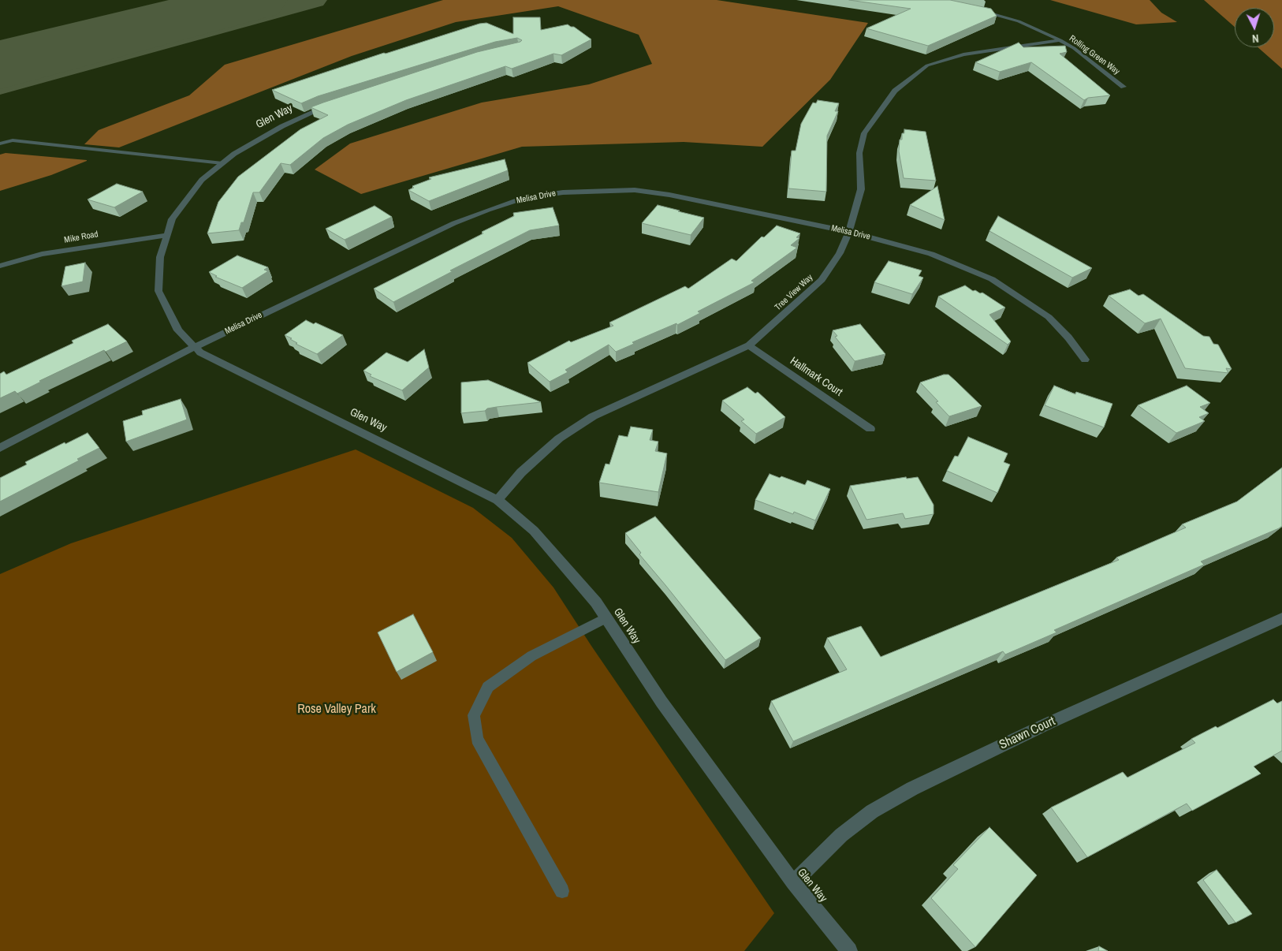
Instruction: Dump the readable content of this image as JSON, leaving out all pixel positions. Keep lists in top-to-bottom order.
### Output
{
  "streets": {
    "street": [
      "Rolling Green Way",
      "Glen Way",
      "Melisa Drive",
      "Mike Road",
      "Tree View Way",
      "Hallmark Court",
      "Shawn Court"
    ]
  },
  "crossings": [
    ["Rolling Green Way", "Tree View Way"],
    ["Glen Way", "Melisa Drive"],
    ["Glen Way", "Mike Road"],
    ["Glen Way", "Tree View Way"],
    ["Glen Way", "Shawn Court"],
    ["Melisa Drive", "Tree View Way"],
    ["Tree View Way", "Hallmark Court"]
  ],
  "parks": ["Rose Valley Park"],
  "north": "bottom"
}
